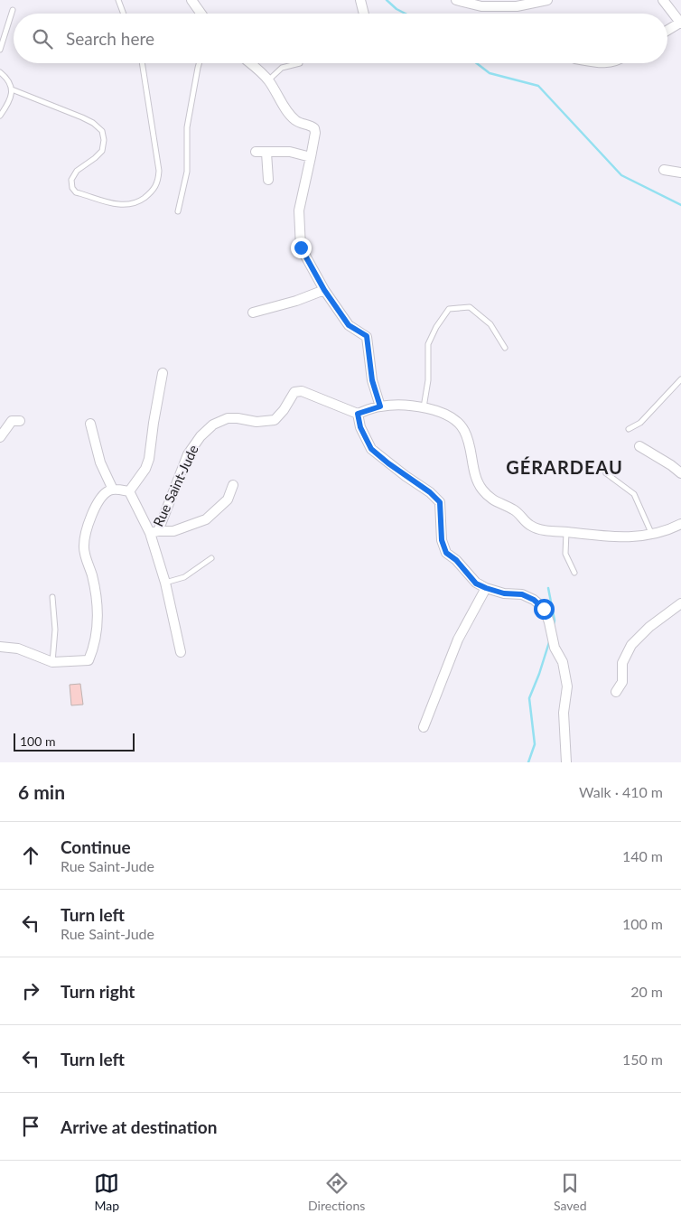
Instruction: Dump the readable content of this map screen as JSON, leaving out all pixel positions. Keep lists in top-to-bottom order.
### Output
{
  "streets": {
    "street": ["Rue Saint-Jude"]
  },
  "districts": ["GÉRARDEAU"],
  "scale_bar": "100 m",
  "page": {
    "search": "Search here",
    "scale": "100 m",
    "heading": ["6 min", "Walk · 410 m"],
    "list": [
      ["Continue", "Rue Saint-Jude", "140 m"],
      ["Turn left", "Rue Saint-Jude", "100 m"],
      ["Turn right", "20 m"],
      ["Turn left", "150 m"],
      "Arrive at destination"
    ],
    "nav": ["Map", "Directions", "Saved"]
  }
}
